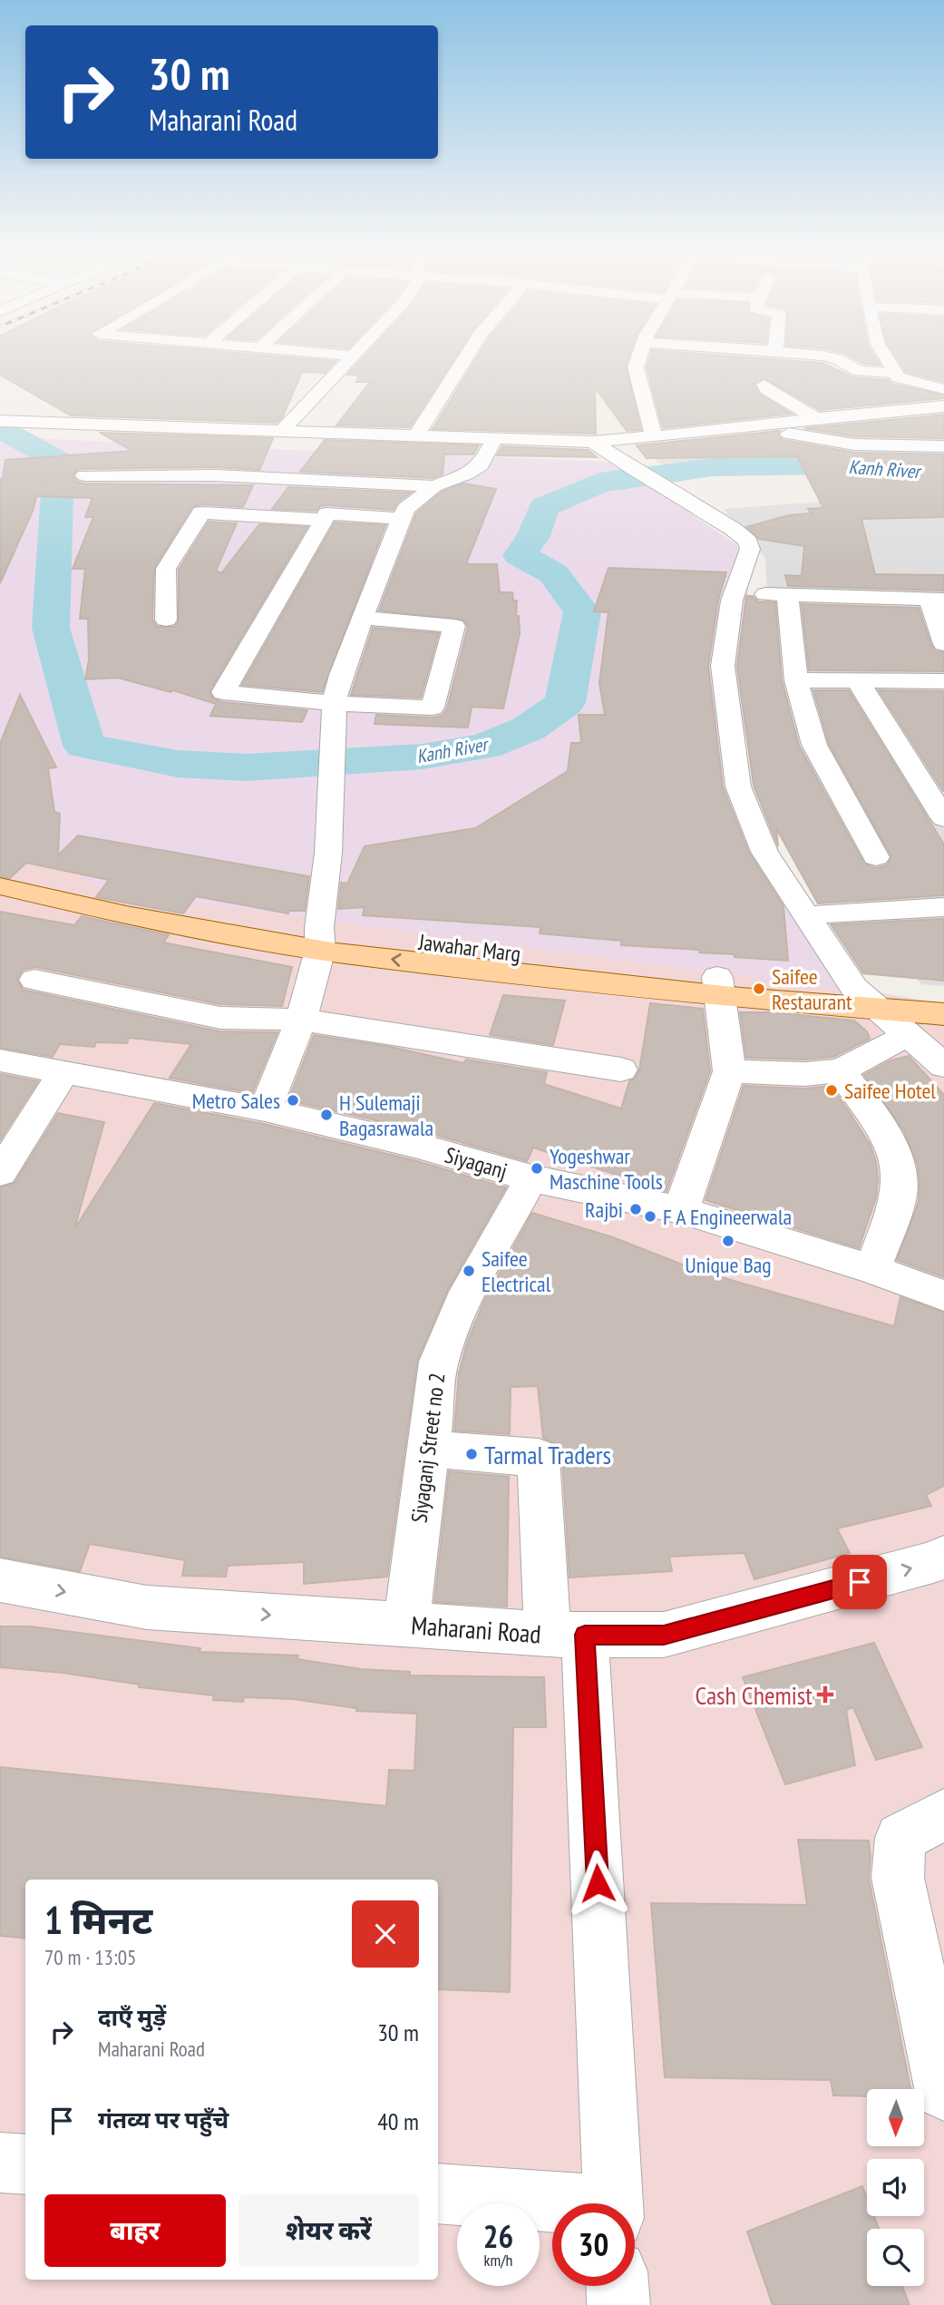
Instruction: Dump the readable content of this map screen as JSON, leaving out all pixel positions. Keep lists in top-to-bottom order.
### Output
{
  "streets": {
    "street": ["Siyaganj", "Siyaganj Street no 2", "Maharani Road"]
  },
  "crossings": [
    ["Siyaganj", "Siyaganj Street no 2"],
    ["Siyaganj Street no 2", "Maharani Road"]
  ],
  "one_way": ["Maharani Road"],
  "water": ["Kanh River"],
  "places": {
    "other": [
      "Saifee Restaurant",
      "Saifee Hotel",
      "Metro Sales",
      "H Sulemaji Bagasrawala",
      "Yogeshwar Maschine Tools",
      "Rajbi",
      "F A Engineerwala",
      "Unique Bag",
      "Saifee Electrical",
      "Tarmal Traders"
    ],
    "health": ["Cash Chemist"]
  },
  "north": "bottom",
  "page": {
    "turn": ["30 m", "Maharani Road"],
    "heading": ["1 मिनट", "70 m · 13:05"],
    "list": [
      {
        "name": "दाएँ मुड़ें",
        "note": "Maharani Road",
        "value": "30 m"
      },
      {
        "name": "गंतव्य पर पहुँचे",
        "value": "40 m"
      }
    ],
    "buttons": ["बाहर", "शेयर करें"],
    "speed": "26 km/h",
    "limit": "30"
  }
}
